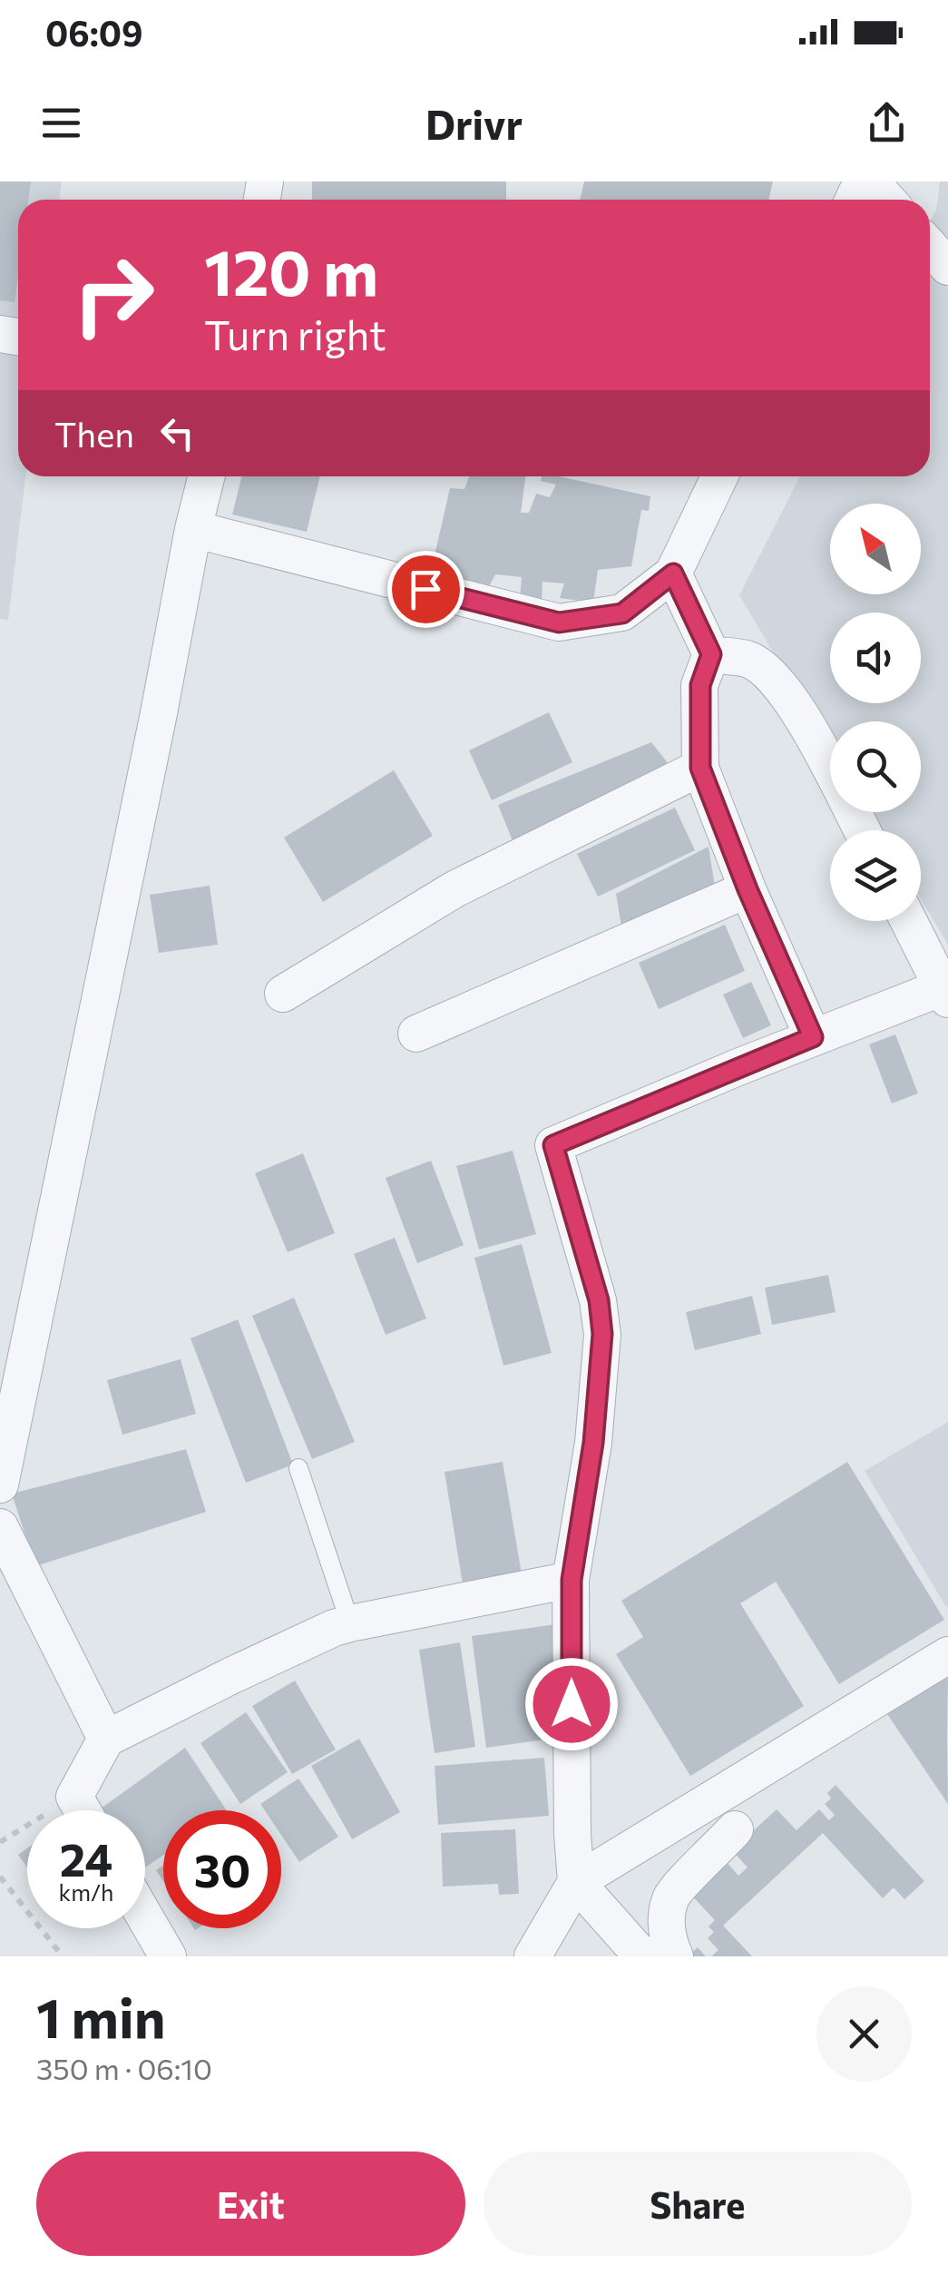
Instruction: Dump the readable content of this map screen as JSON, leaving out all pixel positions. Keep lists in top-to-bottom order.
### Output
{
  "north": "top left",
  "page": {
    "status": "06:09",
    "header": "Drivr",
    "turn": ["120 m", "Turn right"],
    "then": "Then",
    "speed": "24 km/h",
    "limit": "30",
    "heading": ["1 min", "350 m · 06:10"],
    "buttons": ["Exit", "Share"]
  }
}
